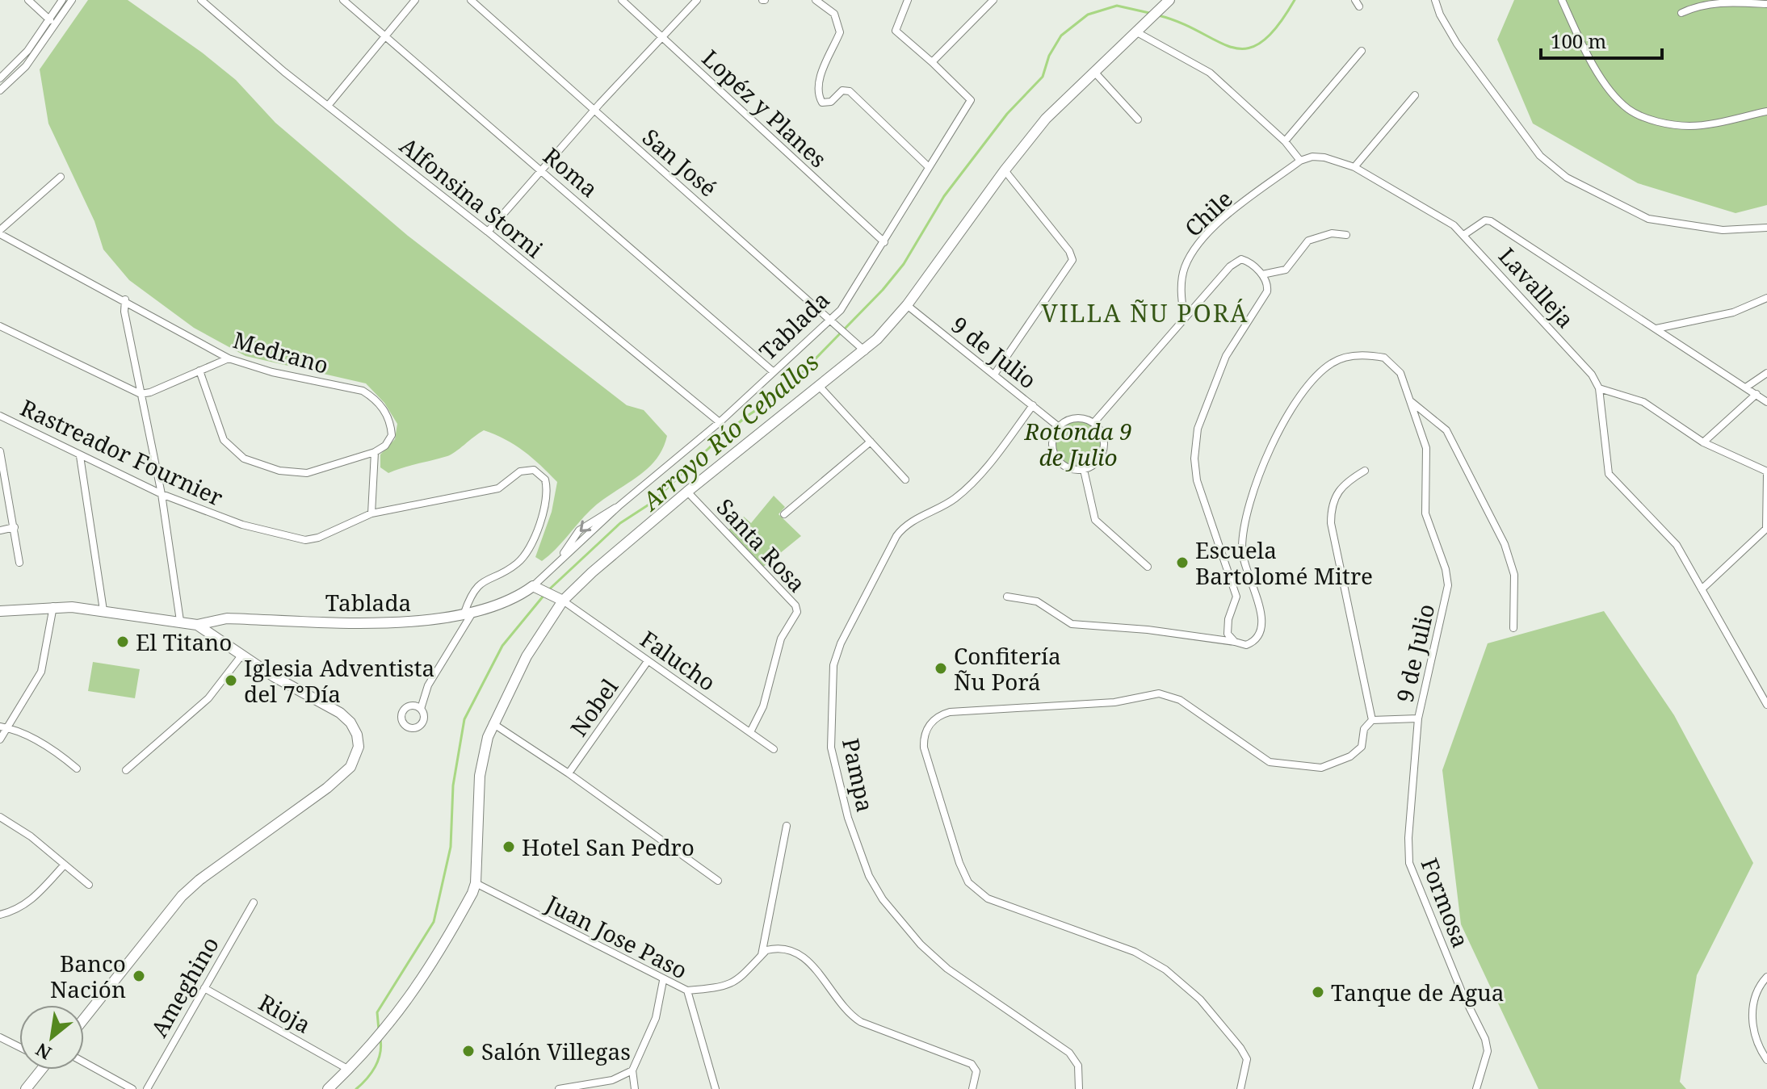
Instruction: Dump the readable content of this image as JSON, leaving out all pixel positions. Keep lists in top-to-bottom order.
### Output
{
  "streets": {
    "main road": ["Tablada"],
    "street": [
      "Lopéz y Planes",
      "San José",
      "Roma",
      "Alfonsina Storni",
      "Chile",
      "Lavalleja",
      "Medrano",
      "9 de Julio",
      "Rastreador Fournier",
      "Santa Rosa",
      "Falucho",
      "Nobel",
      "Pampa",
      "Formosa",
      "Juan Jose Paso",
      "Ameghino",
      "Rioja"
    ]
  },
  "crossings": [
    ["Lopéz y Planes", "Tablada"],
    ["San José", "Tablada"],
    ["Roma", "Tablada"],
    ["Alfonsina Storni", "Tablada"],
    ["Chile", "Lavalleja"],
    ["Tablada", "Rastreador Fournier"],
    ["9 de Julio", "Pampa"],
    ["9 de Julio", "Formosa"],
    ["Santa Rosa", "Falucho"],
    ["Falucho", "Nobel"],
    ["Ameghino", "Rioja"]
  ],
  "districts": ["VILLA ÑU PORÁ"],
  "water": ["Arroyo Río Ceballos"],
  "parks": ["Rotonda 9 de Julio"],
  "places": [
    "Escuela Bartolomé Mitre",
    "El Titano",
    "Confitería Ñu Porá",
    "Iglesia Adventista del 7°Día",
    "Hotel San Pedro",
    "Banco Nación",
    "Tanque de Agua",
    "Salón Villegas"
  ],
  "scale_bar": "100 m",
  "north": "bottom left"
}
